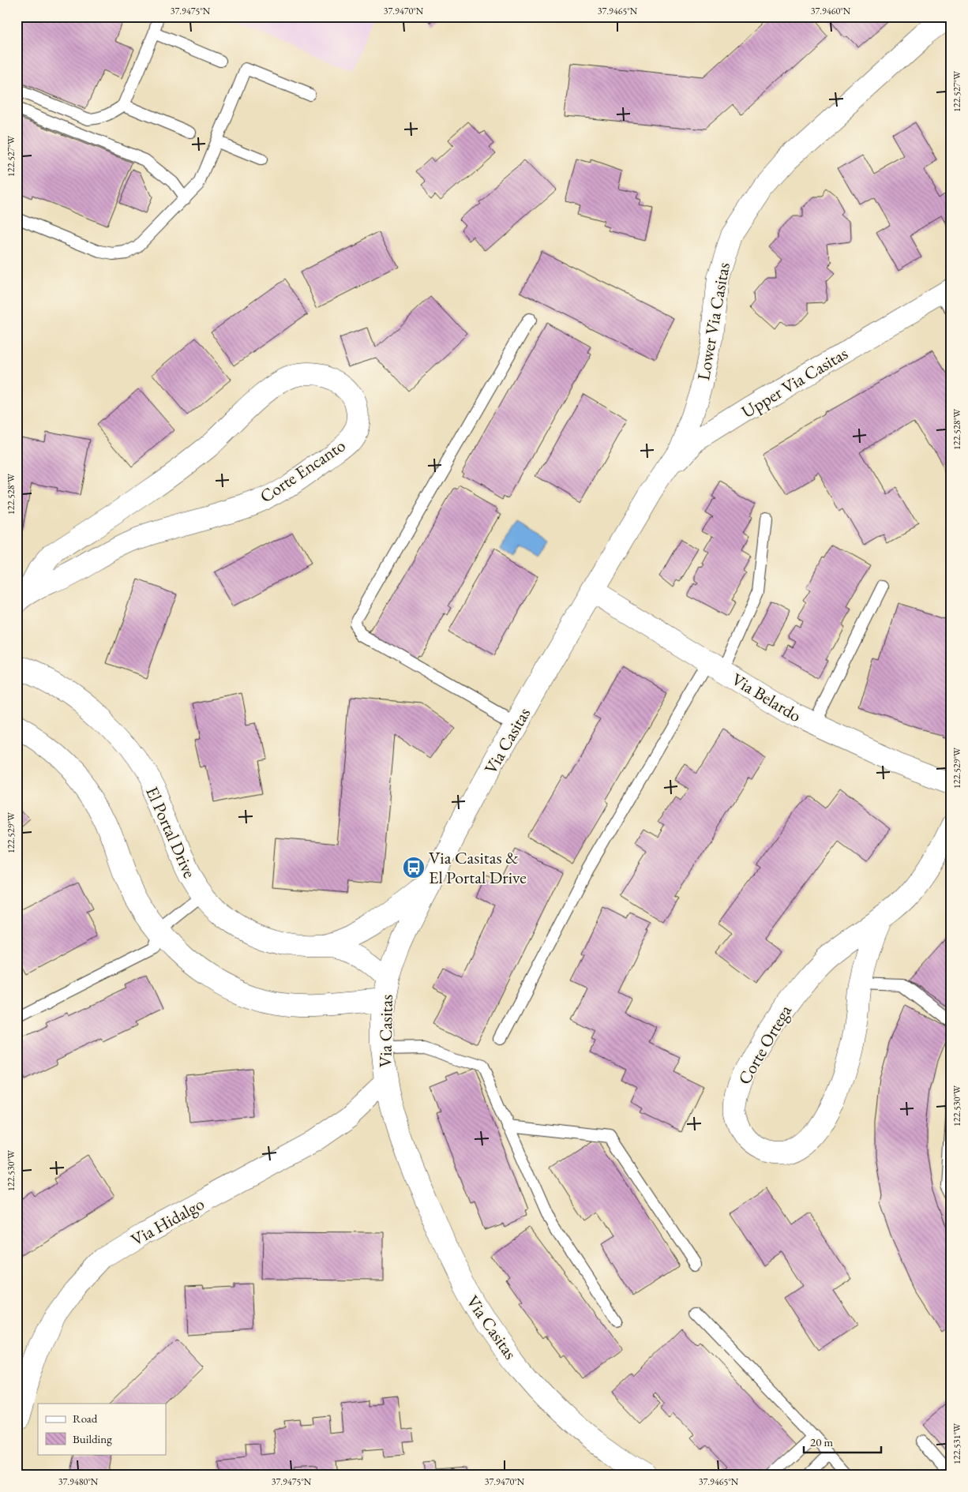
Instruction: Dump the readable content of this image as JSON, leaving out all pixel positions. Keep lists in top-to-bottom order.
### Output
{
  "streets": {
    "street": [
      "Lower Via Casitas",
      "Upper Via Casitas",
      "Corte Encanto",
      "Via Belardo",
      "Via Casitas",
      "El Portal Drive",
      "Corte Ortega",
      "Via Hidalgo"
    ]
  },
  "crossings": [
    ["Lower Via Casitas", "Upper Via Casitas"],
    ["Lower Via Casitas", "Via Casitas"],
    ["Upper Via Casitas", "Via Casitas"],
    ["Via Belardo", "Via Casitas"],
    ["Via Casitas", "El Portal Drive"],
    ["Via Casitas", "Via Hidalgo"]
  ],
  "places": {
    "bus stop": ["Via Casitas & El Portal Drive"]
  },
  "legend": ["Road", "Building"],
  "scale_bar": "20 m",
  "coordinates": [
    "37.9475°N",
    "37.9470°N",
    "37.9465°N",
    "37.9460°N",
    "122.527°W",
    "122.528°W",
    "122.529°W",
    "122.530°W",
    "122.531°W",
    "37.9480°N"
  ]
}
